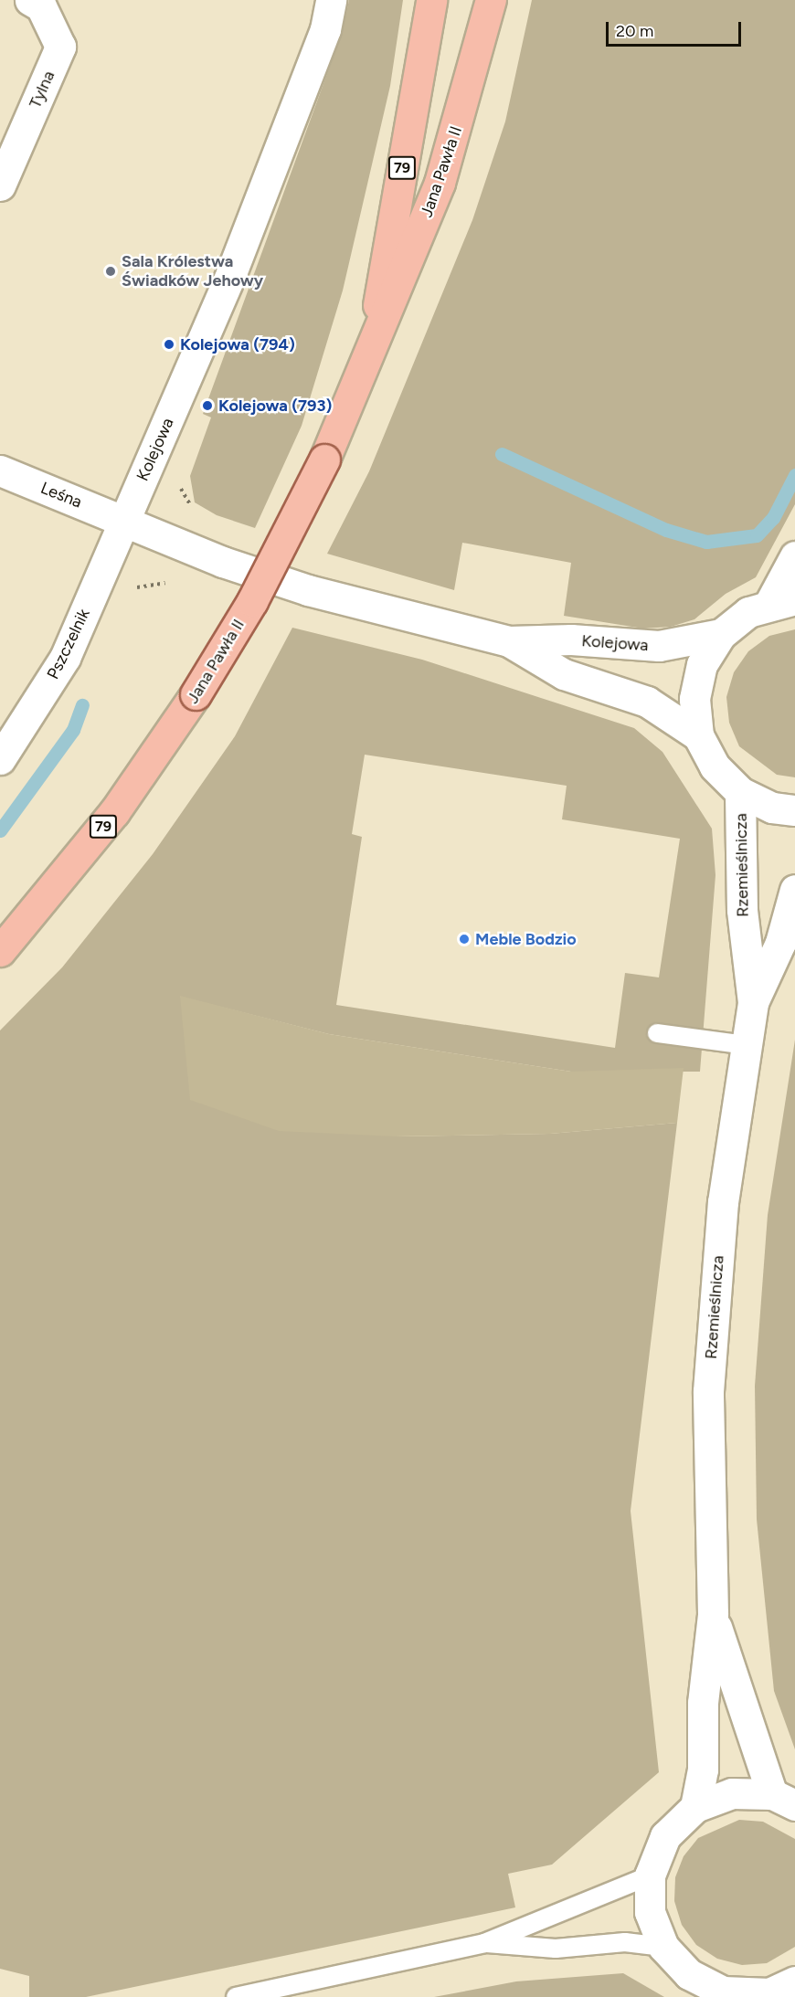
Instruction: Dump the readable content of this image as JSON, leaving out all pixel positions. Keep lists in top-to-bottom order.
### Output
{
  "streets": {
    "main road": ["79", "Jana Pawła II"],
    "street": [
      "Tylna",
      "Kolejowa",
      "Leśna",
      "Pszczelnik",
      "Rzemieślnicza"
    ]
  },
  "crossings": [
    ["Kolejowa", "Leśna"],
    ["Kolejowa", "Pszczelnik"],
    ["Leśna", "Pszczelnik"]
  ],
  "places": [
    "Sala Królestwa Świadków Jehowy",
    "Kolejowa (794)",
    "Kolejowa (793)",
    "Meble Bodzio"
  ],
  "scale_bar": "20 m"
}
